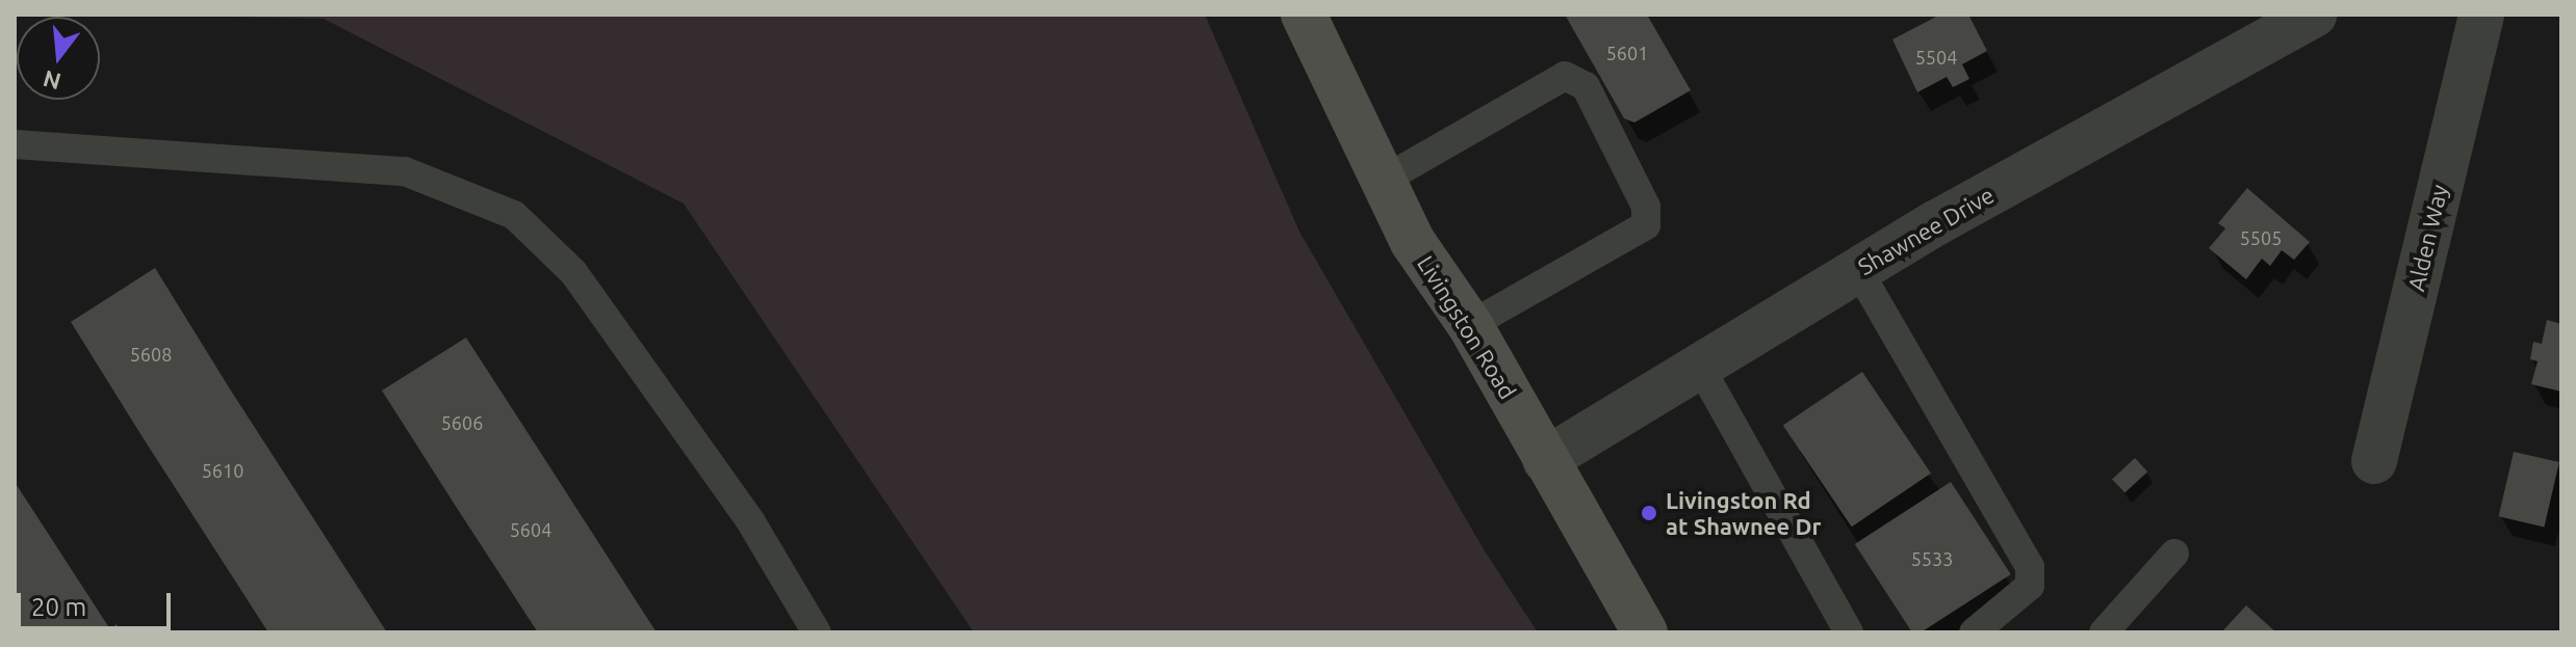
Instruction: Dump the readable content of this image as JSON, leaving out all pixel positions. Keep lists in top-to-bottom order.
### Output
{
  "streets": {
    "main road": ["Livingston Road"],
    "street": ["Shawnee Drive", "Alden Way"]
  },
  "crossings": [
    ["Shawnee Drive", "Livingston Road"]
  ],
  "places": ["Livingston Rd at Shawnee Dr"],
  "house_numbers": [
    "5601",
    "5504",
    "5505",
    "5608",
    "5606",
    "5610",
    "5604",
    "5533"
  ],
  "scale_bar": "20 m",
  "north": "bottom"
}
